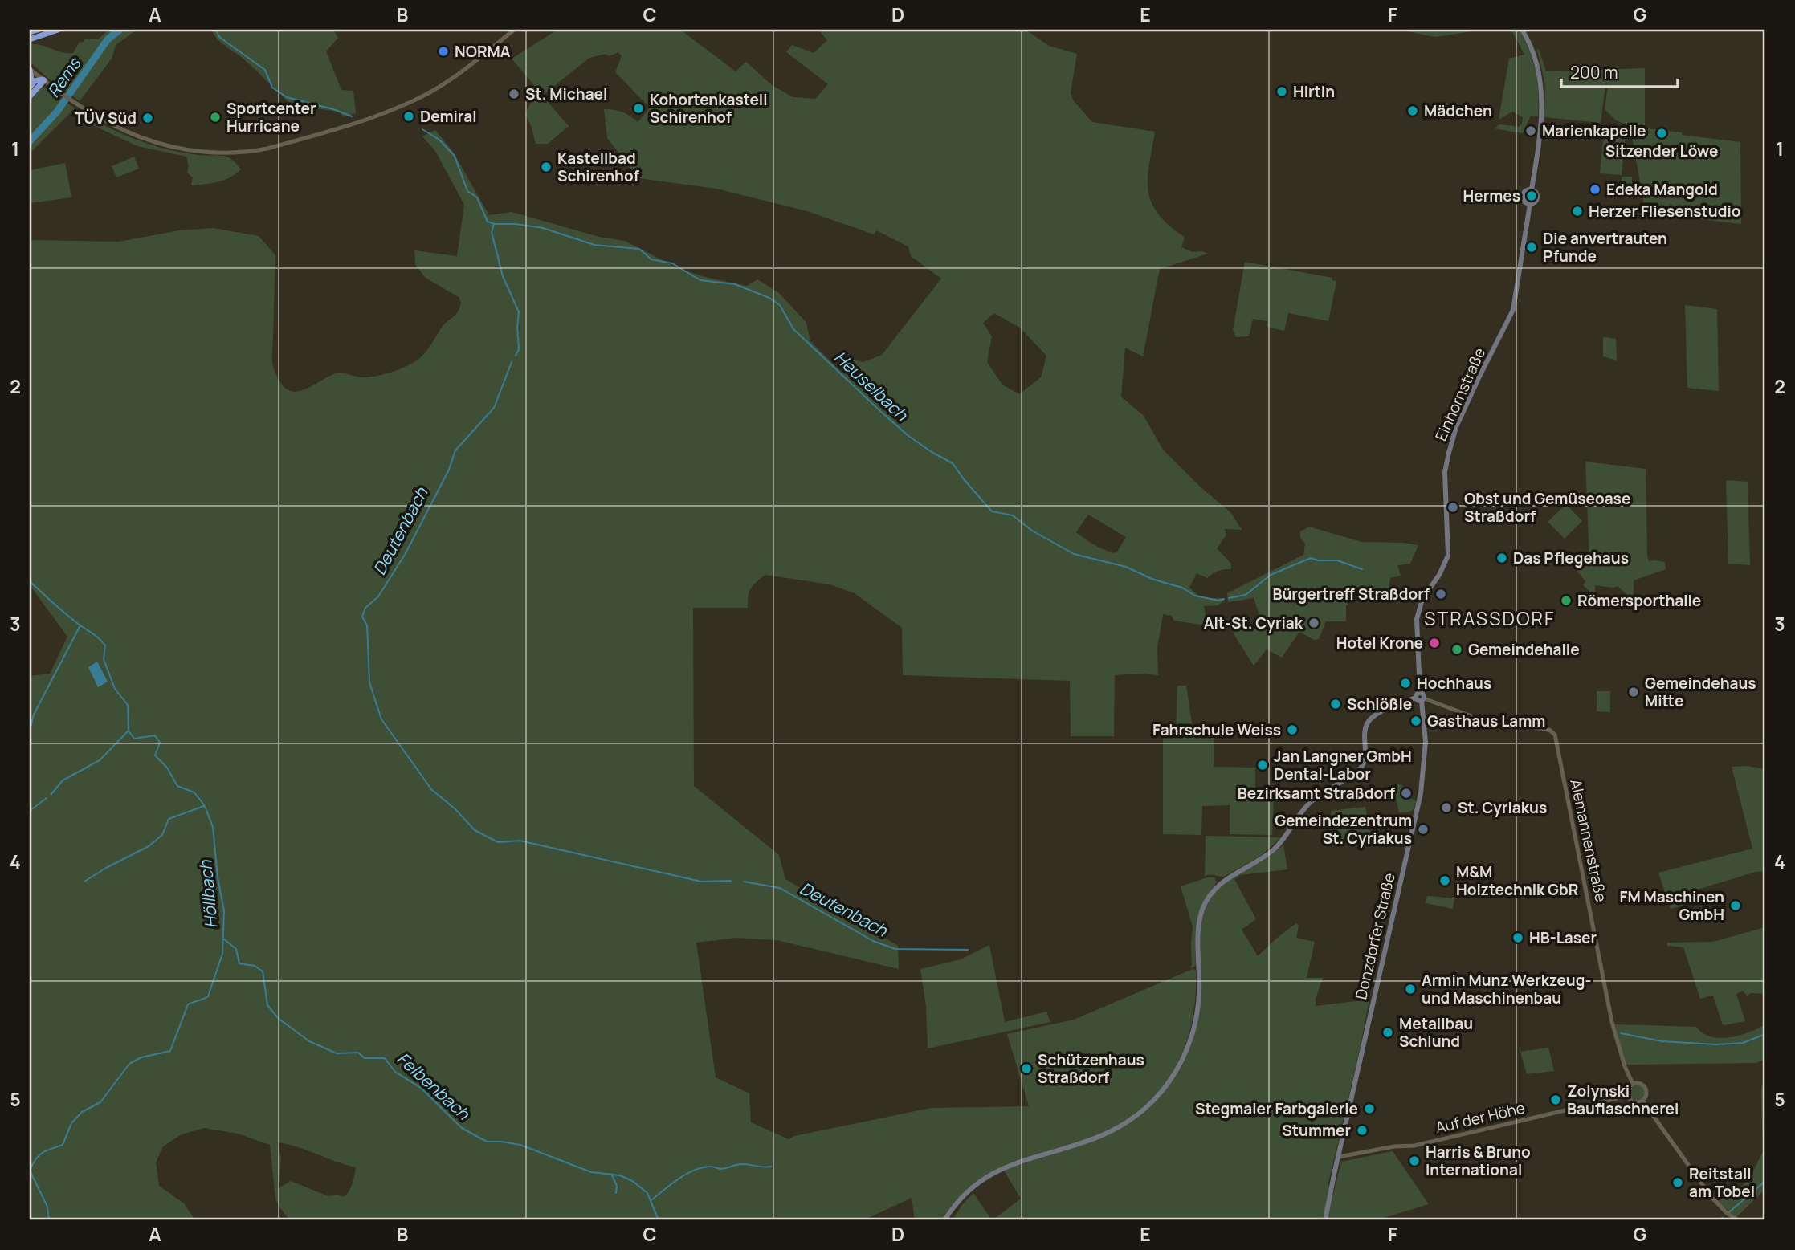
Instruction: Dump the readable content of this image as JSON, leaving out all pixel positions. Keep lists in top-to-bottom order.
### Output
{
  "streets": {
    "main road": ["Einhornstraße", "Donzdorfer Straße"],
    "street": ["Alemannenstraße", "Auf der Höhe"]
  },
  "crossings": [
    ["Einhornstraße", "Alemannenstraße"],
    ["Einhornstraße", "Donzdorfer Straße"],
    ["Alemannenstraße", "Donzdorfer Straße"],
    ["Alemannenstraße", "Auf der Höhe"],
    ["Donzdorfer Straße", "Auf der Höhe"]
  ],
  "districts": ["STRASSDORF"],
  "water": [
    "Rems",
    "Heuselbach",
    "Deutenbach",
    "Höllbach",
    "Felbenbach"
  ],
  "places": [
    "NORMA",
    "Hirtin",
    "St. Michael",
    "Kohortenkastell Schirenhof",
    "Mädchen",
    "Demiral",
    "Sportcenter Hurricane",
    "TÜV Süd",
    "Marienkapelle",
    "Sitzender Löwe",
    "Kastellbad Schirenhof",
    "Edeka Mangold",
    "Hermes",
    "Herzer Fliesenstudio",
    "Die anvertrauten Pfunde",
    "Obst und Gemüseoase Straßdorf",
    "Das Pflegehaus",
    "Bürgertreff Straßdorf",
    "Römersporthalle",
    "Alt-St. Cyriak",
    "Hotel Krone",
    "Gemeindehalle",
    "Hochhaus",
    "Gemeindehaus Mitte",
    "Schlößle",
    "Gasthaus Lamm",
    "Fahrschule Weiss",
    "Jan Langner GmbH Dental-Labor",
    "Bezirksamt Straßdorf",
    "St. Cyriakus",
    "Gemeindezentrum St. Cyriakus",
    "M&M Holztechnik GbR",
    "FM Maschinen GmbH",
    "HB-Laser",
    "Armin Munz Werkzeug- und Maschinenbau",
    "Metallbau Schlund",
    "Schützenhaus Straßdorf",
    "Zolynski Bauflaschnerei",
    "Stegmaier Farbgalerie",
    "Stummer",
    "Harris & Bruno International",
    "Reitstall am Tobel"
  ],
  "scale_bar": "200 m",
  "grid": {
    "columns": [
      "A",
      "B",
      "C",
      "D",
      "E",
      "F",
      "G"
    ],
    "rows": [
      "1",
      "2",
      "3",
      "4",
      "5"
    ]
  }
}
